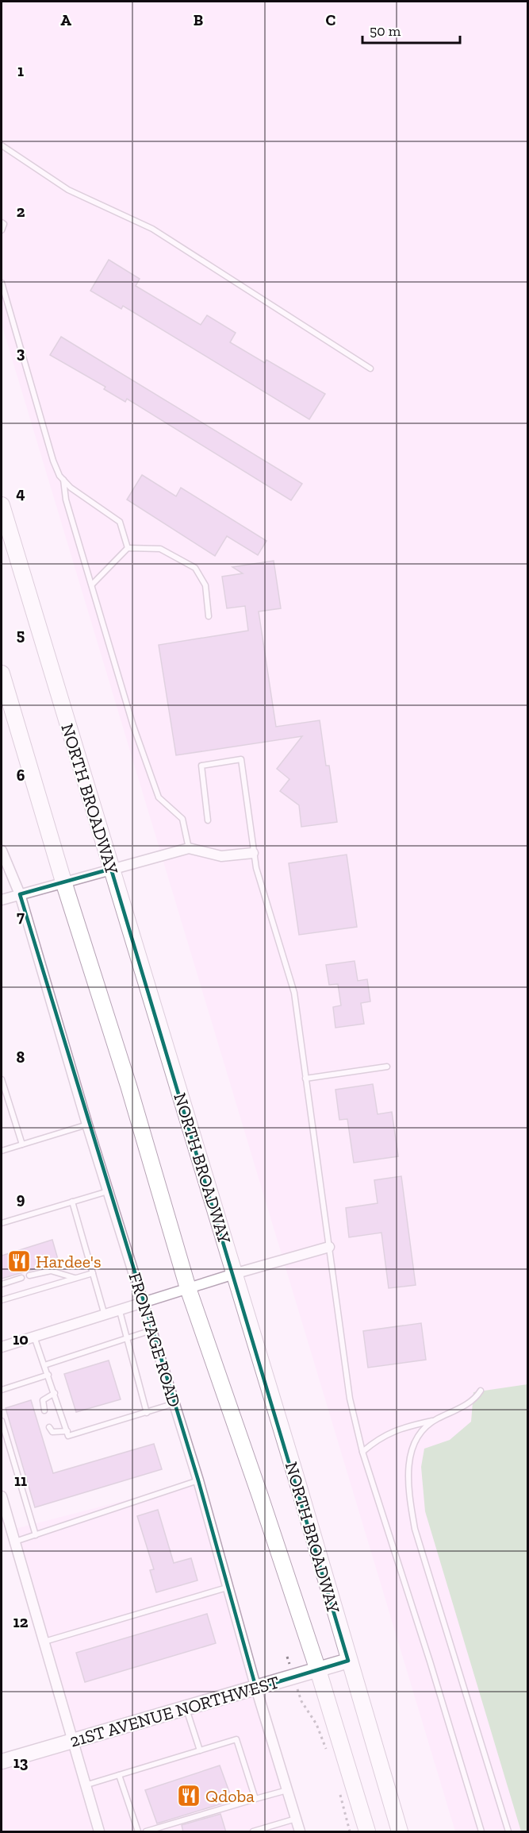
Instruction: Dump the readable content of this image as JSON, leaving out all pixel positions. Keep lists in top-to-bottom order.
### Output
{
  "streets": {
    "main road": ["NORTH BROADWAY"],
    "street": ["FRONTAGE ROAD", "21ST AVENUE NORTHWEST"]
  },
  "crossings": [
    ["NORTH BROADWAY", "21ST AVENUE NORTHWEST"],
    ["FRONTAGE ROAD", "21ST AVENUE NORTHWEST"]
  ],
  "places": {
    "restaurant": ["Hardee's", "Qdoba"]
  },
  "scale_bar": "50 m",
  "grid": {
    "columns": ["A", "B", "C"],
    "rows": [
      "1",
      "2",
      "3",
      "4",
      "5",
      "6",
      "7",
      "8",
      "9",
      "10",
      "11",
      "12",
      "13"
    ]
  }
}
